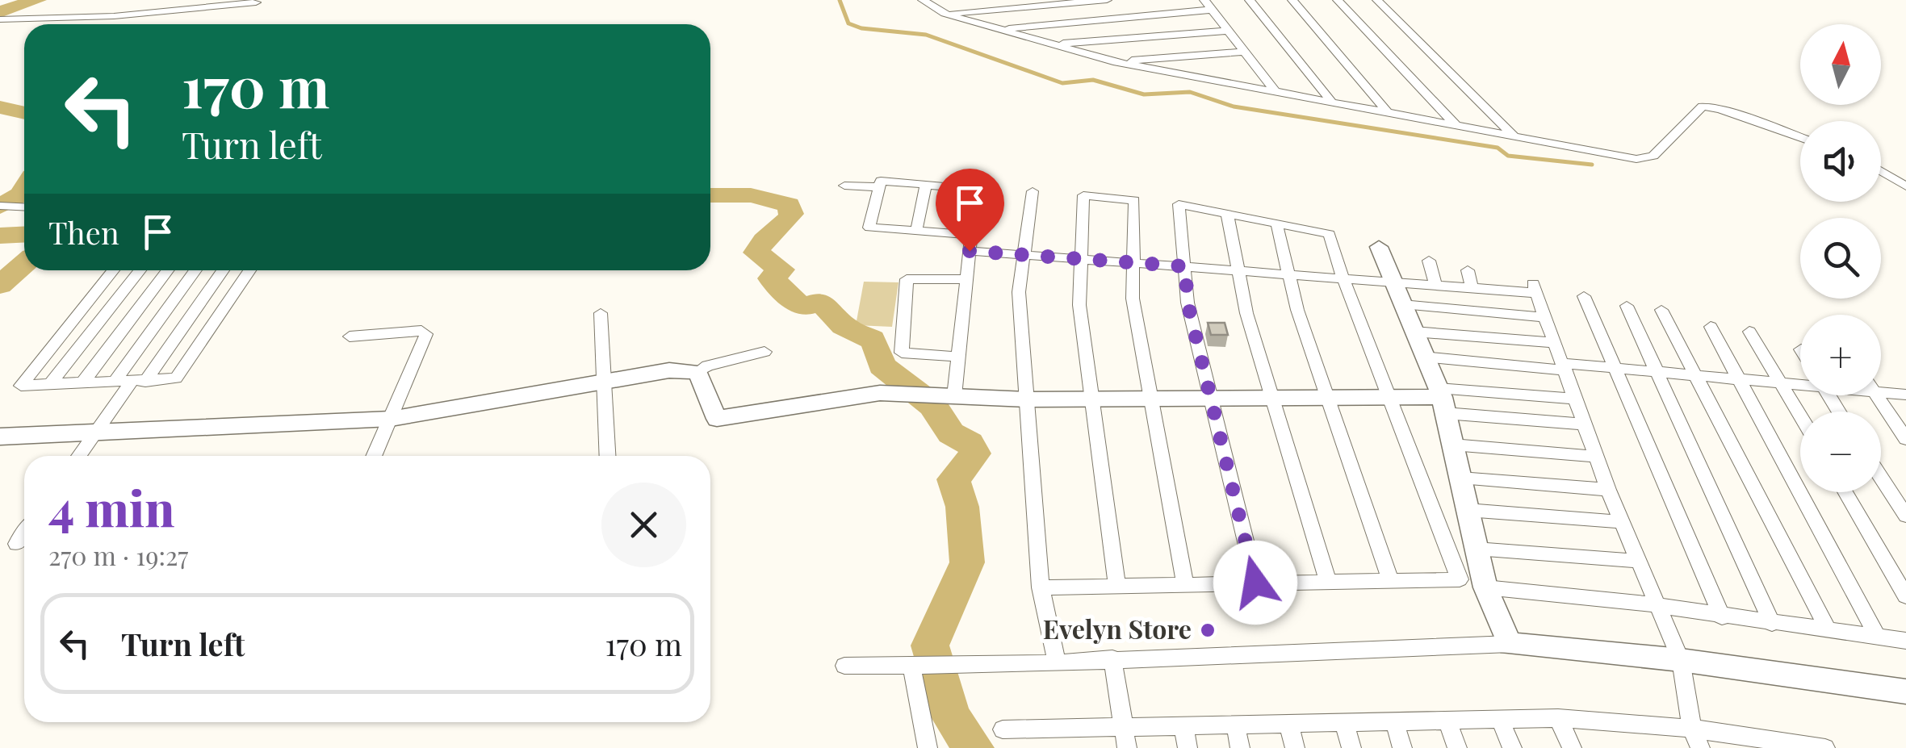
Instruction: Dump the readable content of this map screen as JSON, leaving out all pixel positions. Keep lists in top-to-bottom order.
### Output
{
  "places": ["Evelyn Store"],
  "north": "top",
  "page": {
    "map_buttons": ["+", "−"],
    "turn": ["170 m", "Turn left"],
    "then": "Then",
    "heading": ["4 min", "270 m · 19:27"],
    "list": [
      {
        "name": "Turn left",
        "value": "170 m"
      }
    ]
  }
}
